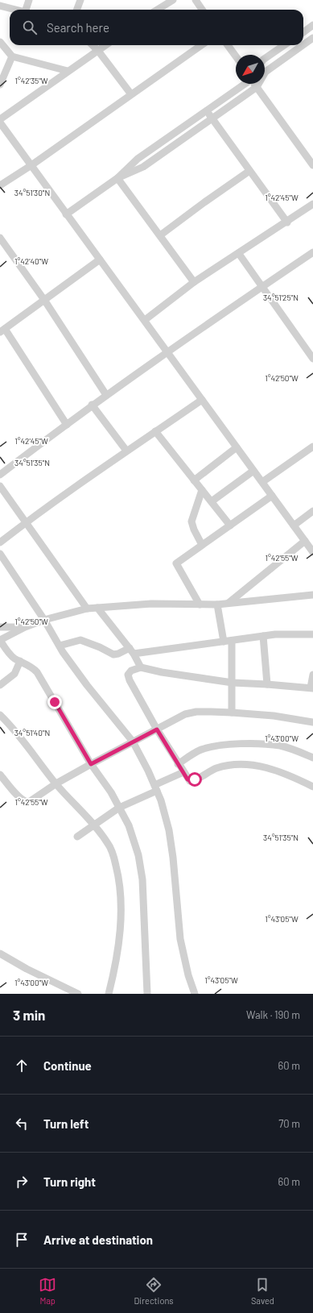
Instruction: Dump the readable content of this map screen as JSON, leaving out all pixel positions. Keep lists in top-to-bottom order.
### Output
{
  "north": "bottom left",
  "page": {
    "search": "Search here",
    "heading": ["3 min", "Walk · 190 m"],
    "list": [
      ["Continue", "60 m"],
      ["Turn left", "70 m"],
      ["Turn right", "60 m"],
      "Arrive at destination"
    ],
    "nav": ["Map", "Directions", "Saved"]
  },
  "coordinates": [
    "1°42'35\"W",
    "34°51'30\"N",
    "1°42'45\"W",
    "1°42'40\"W",
    "34°51'25\"N",
    "1°42'50\"W",
    "34°51'35\"N",
    "1°42'55\"W",
    "34°51'40\"N",
    "1°43'00\"W",
    "1°43'05\"W"
  ]
}
